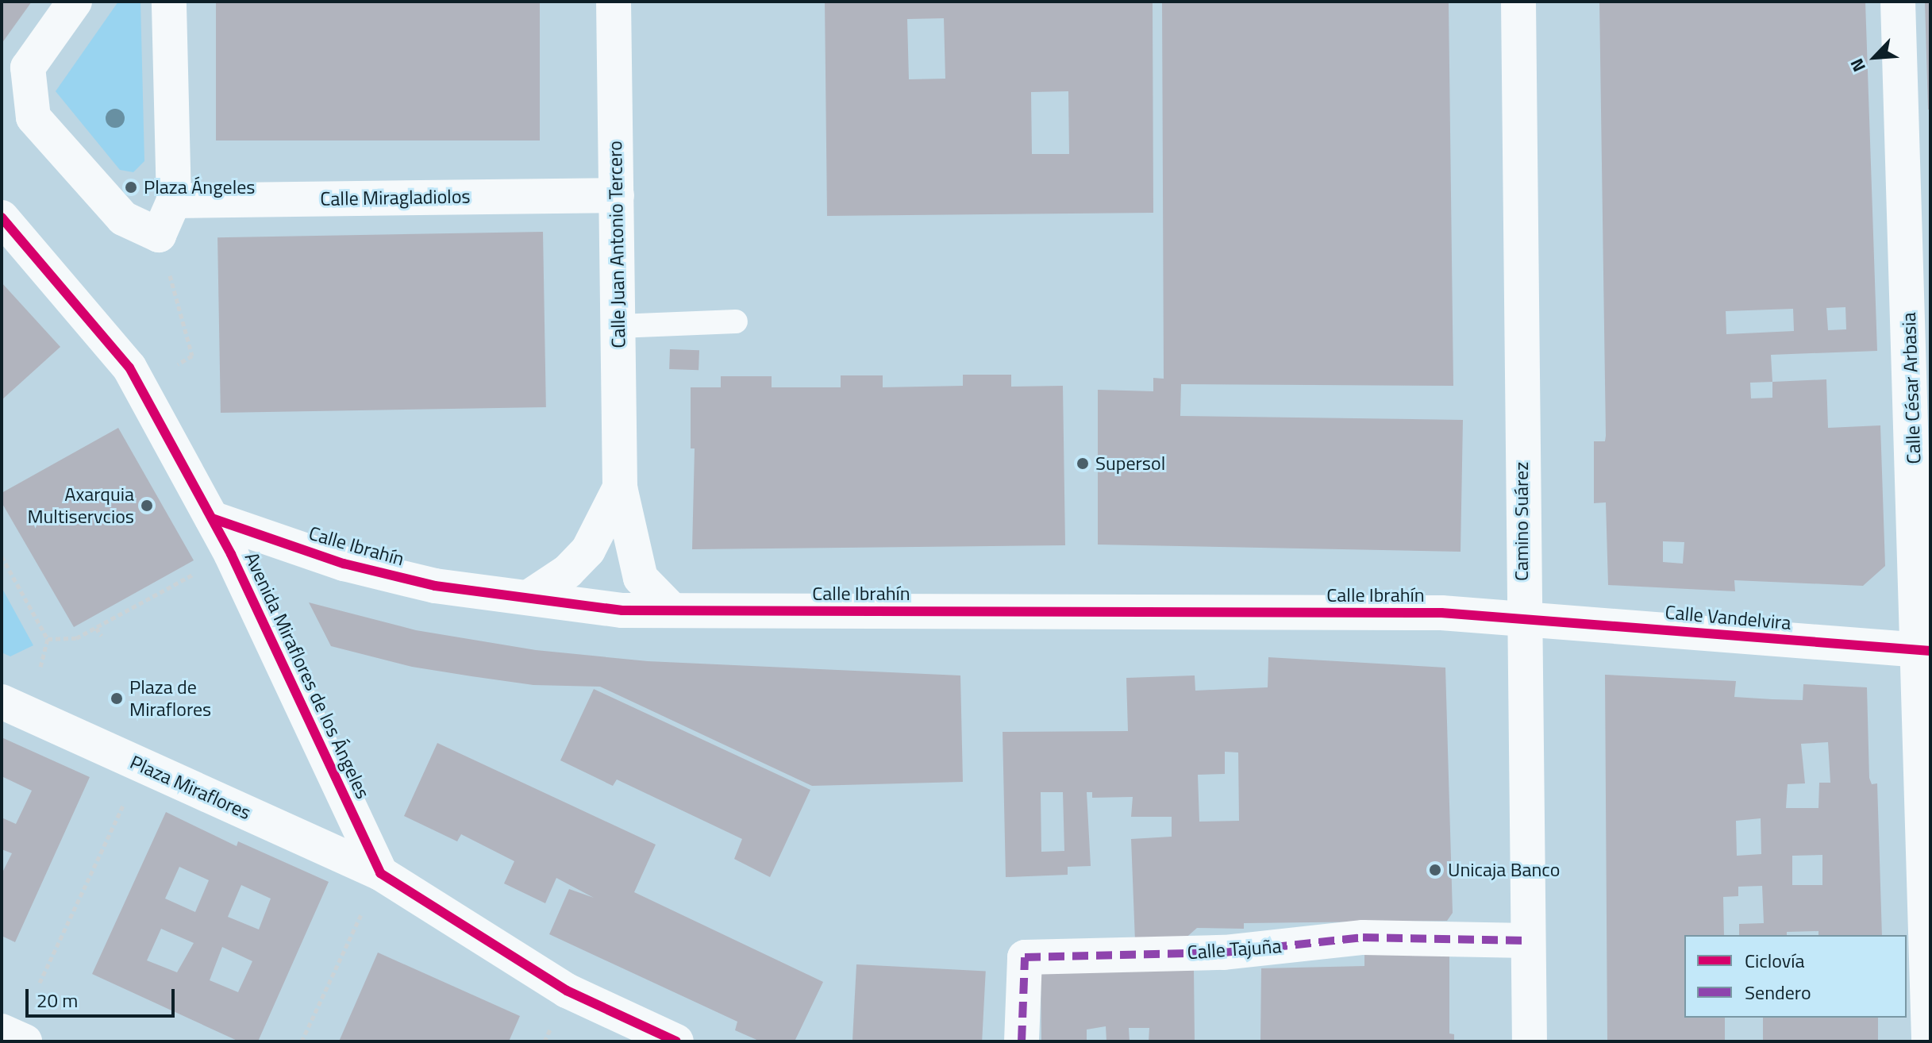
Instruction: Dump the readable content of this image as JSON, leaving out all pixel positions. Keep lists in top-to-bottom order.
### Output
{
  "streets": {
    "street": [
      "Calle Miragladiolos",
      "Calle Juan Antonio Tercero",
      "Calle César Arbasia",
      "Camino Suárez",
      "Calle Ibrahín",
      "Calle Vandelvira",
      "Avenida Miraflores de los Ángeles",
      "Plaza Miraflores",
      "Calle Tajuña"
    ]
  },
  "crossings": [
    ["Calle Miragladiolos", "Calle Juan Antonio Tercero"],
    ["Calle Juan Antonio Tercero", "Calle Ibrahín"],
    ["Calle César Arbasia", "Calle Vandelvira"],
    ["Camino Suárez", "Calle Ibrahín"],
    ["Camino Suárez", "Calle Vandelvira"],
    ["Camino Suárez", "Calle Tajuña"],
    ["Calle Ibrahín", "Calle Vandelvira"],
    ["Calle Ibrahín", "Avenida Miraflores de los Ángeles"],
    ["Avenida Miraflores de los Ángeles", "Plaza Miraflores"]
  ],
  "places": [
    "Plaza Ángeles",
    "Supersol",
    "Axarquia Multiservcios",
    "Plaza de Miraflores",
    "Unicaja Banco"
  ],
  "legend": ["Ciclovía", "Sendero"],
  "scale_bar": "20 m",
  "north": "bottom left"
}
